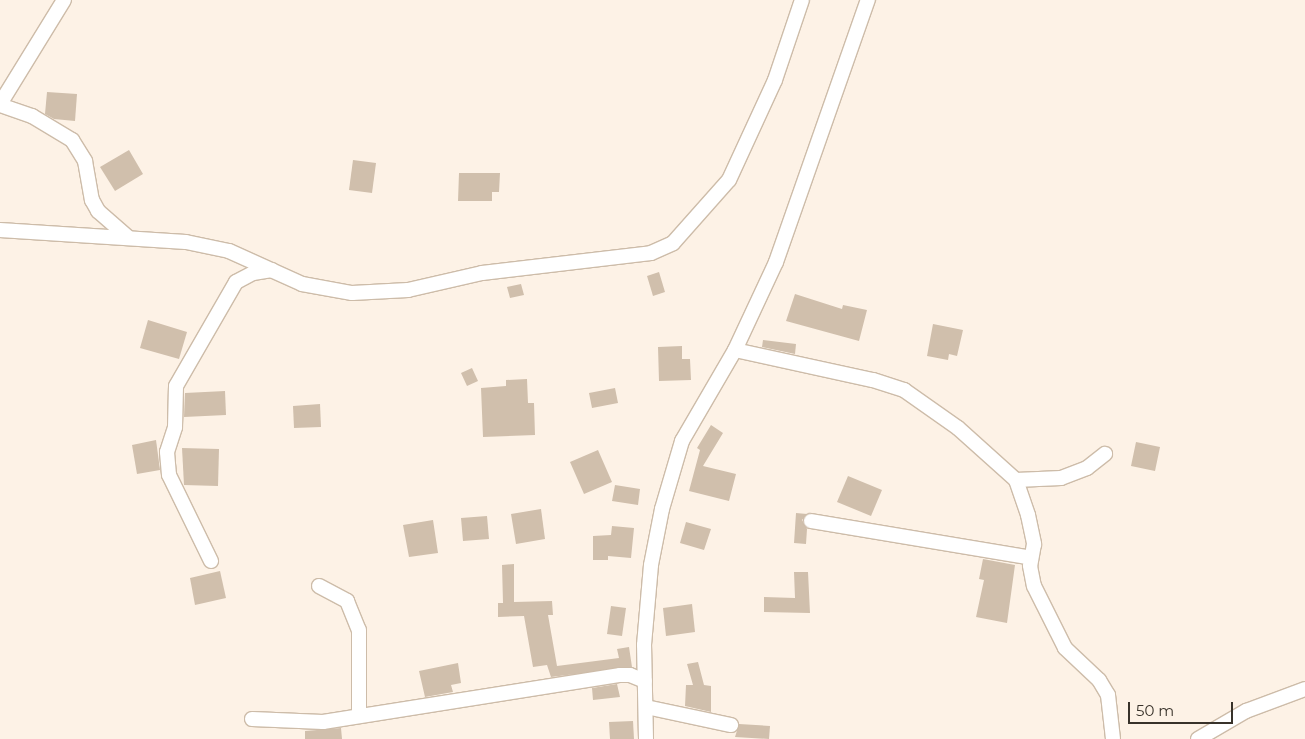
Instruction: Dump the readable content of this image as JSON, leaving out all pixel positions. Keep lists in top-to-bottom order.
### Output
{
  "scale_bar": "50 m"
}
